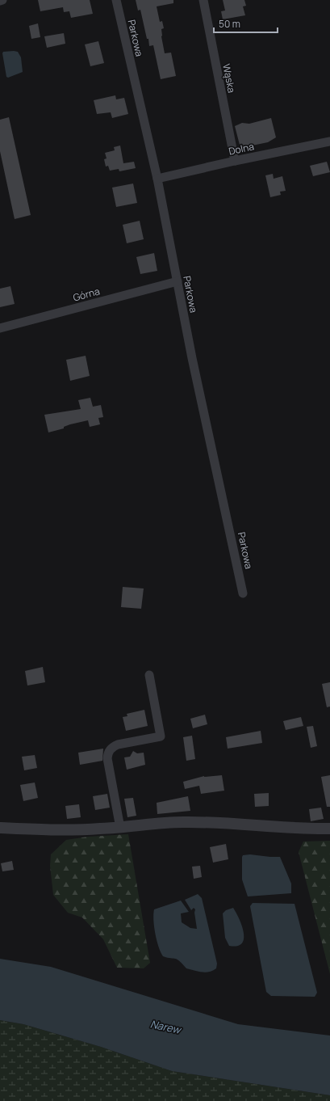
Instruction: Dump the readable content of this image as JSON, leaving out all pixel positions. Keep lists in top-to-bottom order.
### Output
{
  "streets": {
    "street": [
      "Parkowa",
      "Wąska",
      "Dolna",
      "Górna"
    ]
  },
  "crossings": [
    ["Parkowa", "Dolna"],
    ["Parkowa", "Górna"],
    ["Wąska", "Dolna"]
  ],
  "water": ["Narew"],
  "scale_bar": "50 m"
}
